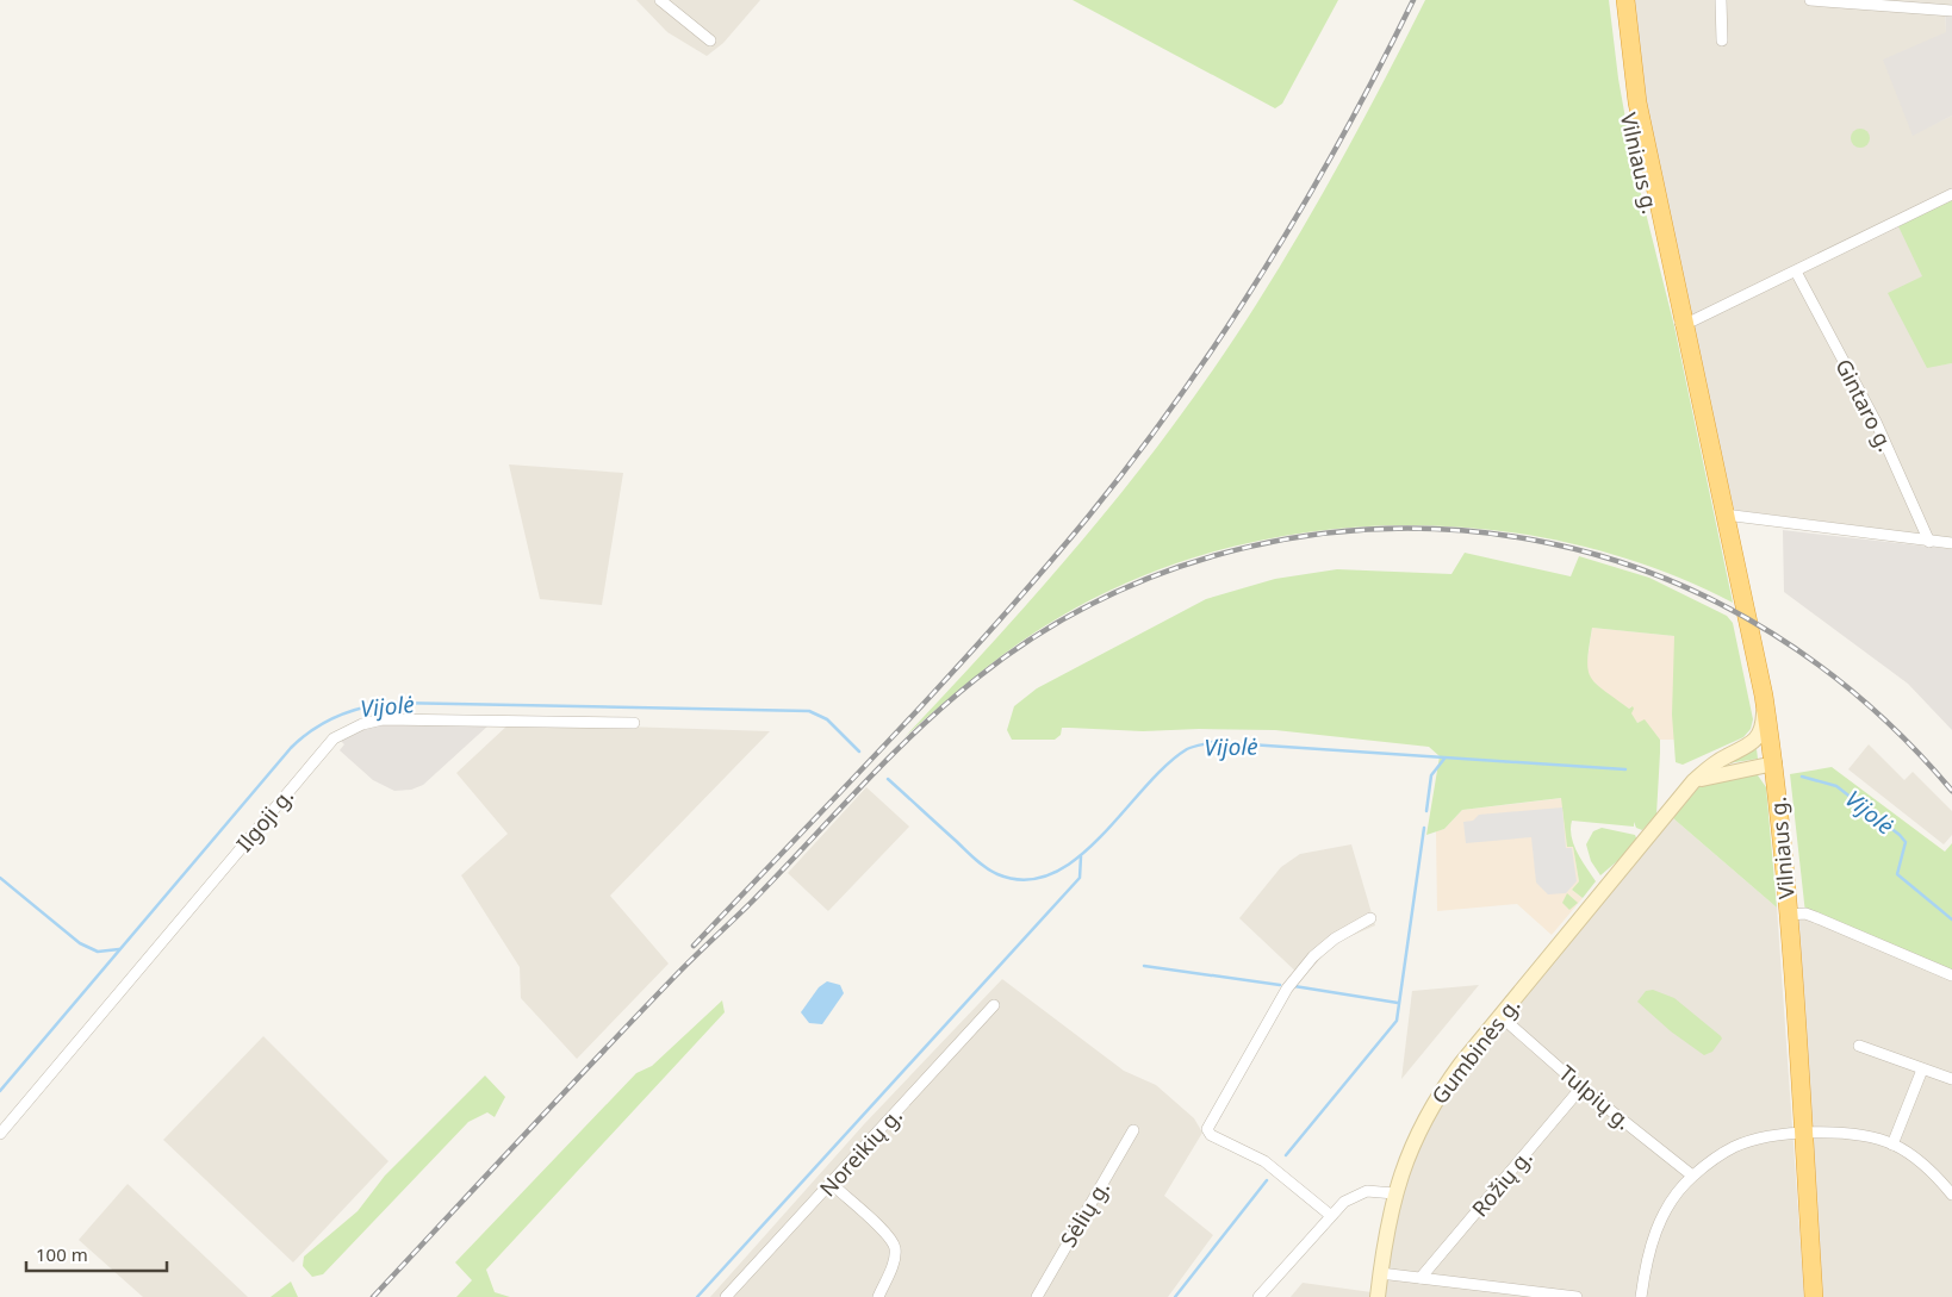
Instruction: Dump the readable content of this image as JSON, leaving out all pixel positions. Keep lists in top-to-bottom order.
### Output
{
  "streets": {
    "highway": ["Vilniaus g."],
    "main road": ["Gumbinės g."],
    "street": [
      "Gintaro g.",
      "Ilgoji g.",
      "Tulpių g.",
      "Noreikių g.",
      "Rožių g.",
      "Sėlių g."
    ]
  },
  "crossings": [
    ["Vilniaus g.", "Gumbinės g."],
    ["Gumbinės g.", "Tulpių g."],
    ["Tulpių g.", "Rožių g."]
  ],
  "water": ["Vijolė"],
  "scale_bar": "100 m"
}
